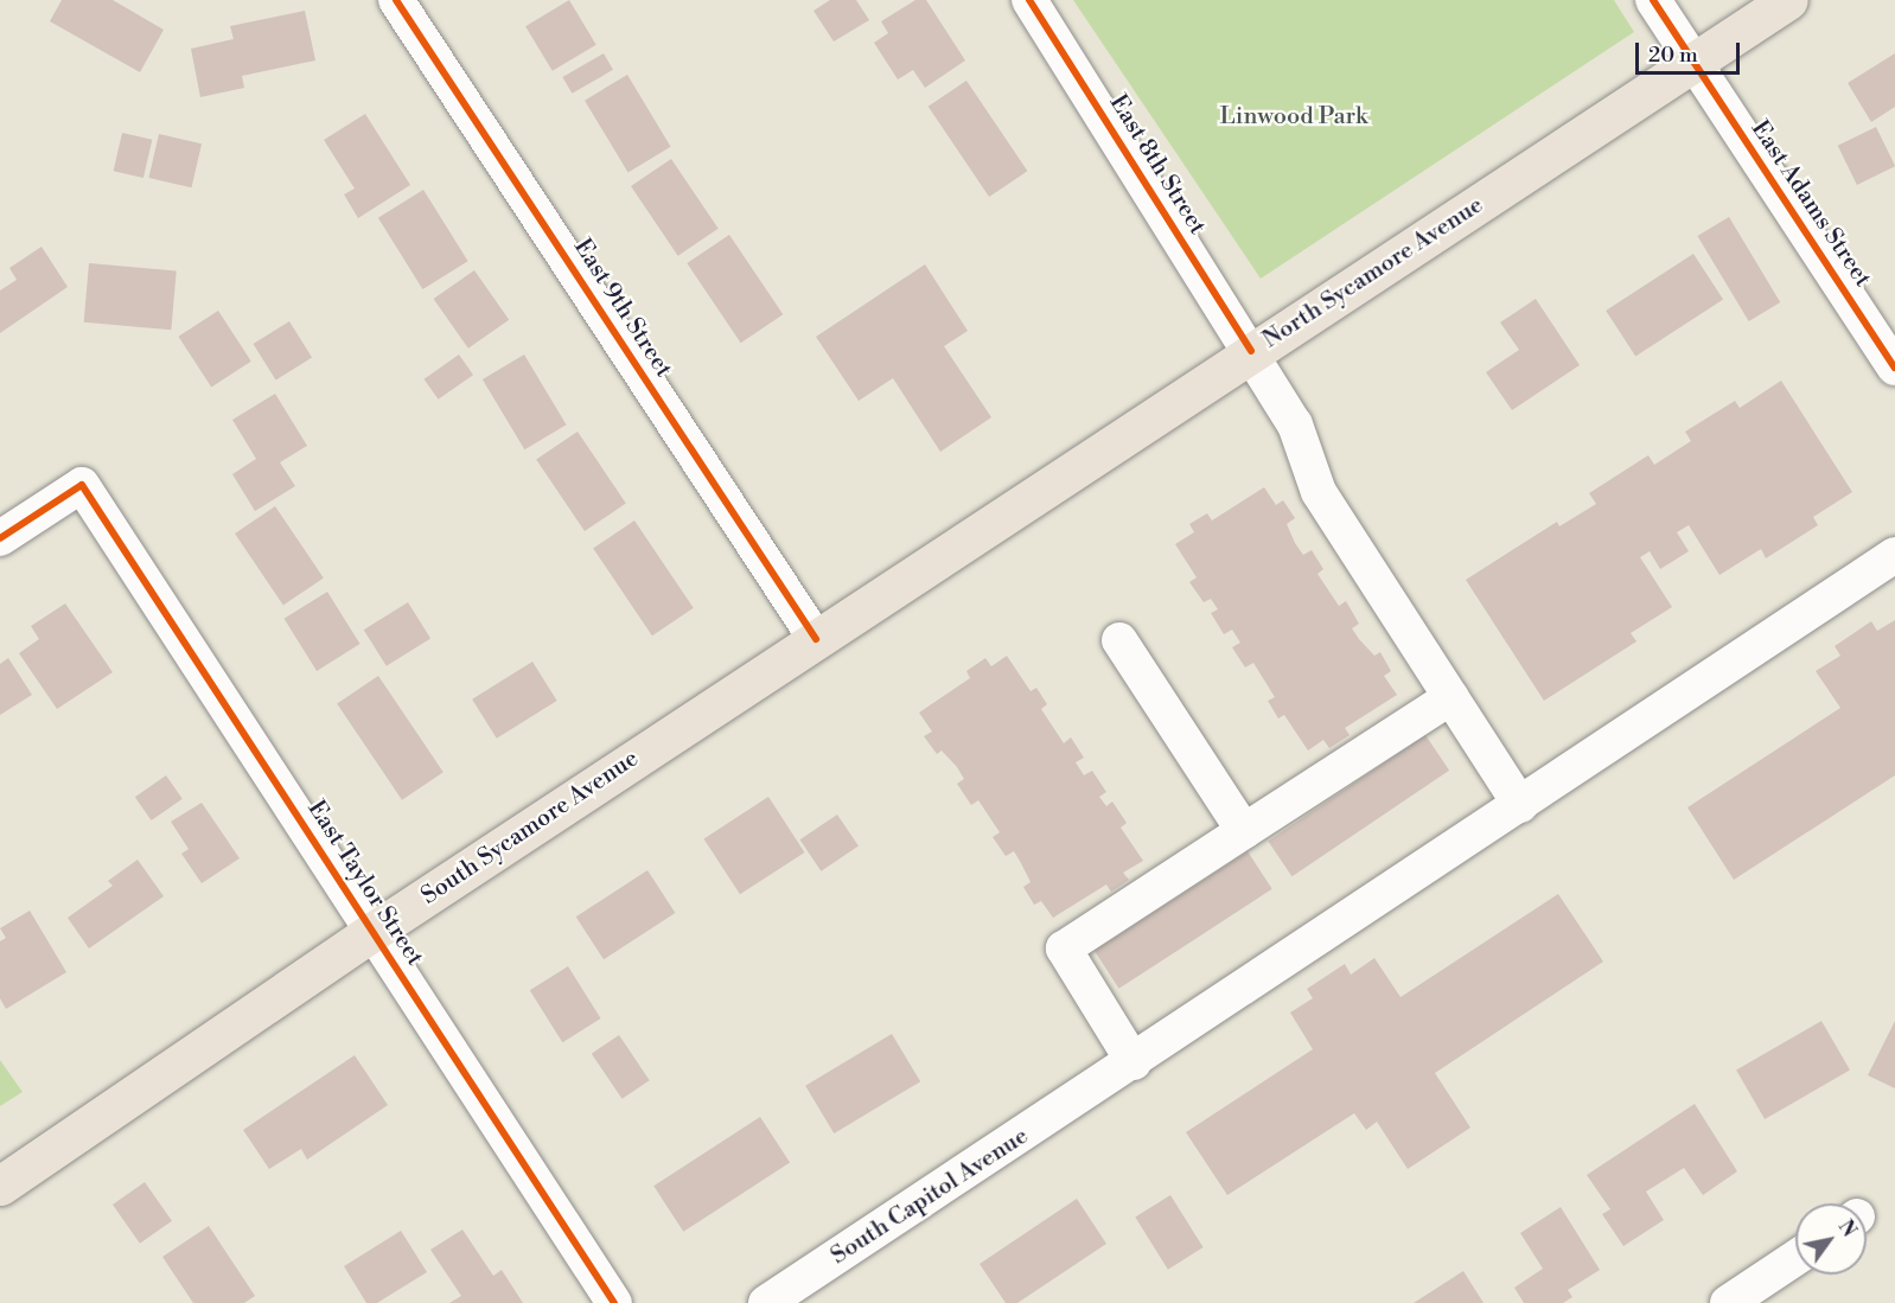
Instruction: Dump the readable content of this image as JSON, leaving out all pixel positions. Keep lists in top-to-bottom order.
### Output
{
  "streets": {
    "main road": ["North Sycamore Avenue", "South Sycamore Avenue"],
    "street": [
      "East 8th Street",
      "East Adams Street",
      "East 9th Street",
      "East Taylor Street",
      "South Capitol Avenue"
    ]
  },
  "crossings": [
    ["East 8th Street", "North Sycamore Avenue"],
    ["East 8th Street", "South Capitol Avenue"],
    ["East Adams Street", "North Sycamore Avenue"],
    ["North Sycamore Avenue", "East 9th Street"],
    ["North Sycamore Avenue", "South Sycamore Avenue"],
    ["East 9th Street", "South Sycamore Avenue"],
    ["South Sycamore Avenue", "East Taylor Street"]
  ],
  "parks": ["Linwood Park"],
  "scale_bar": "20 m",
  "north": "top right"
}
